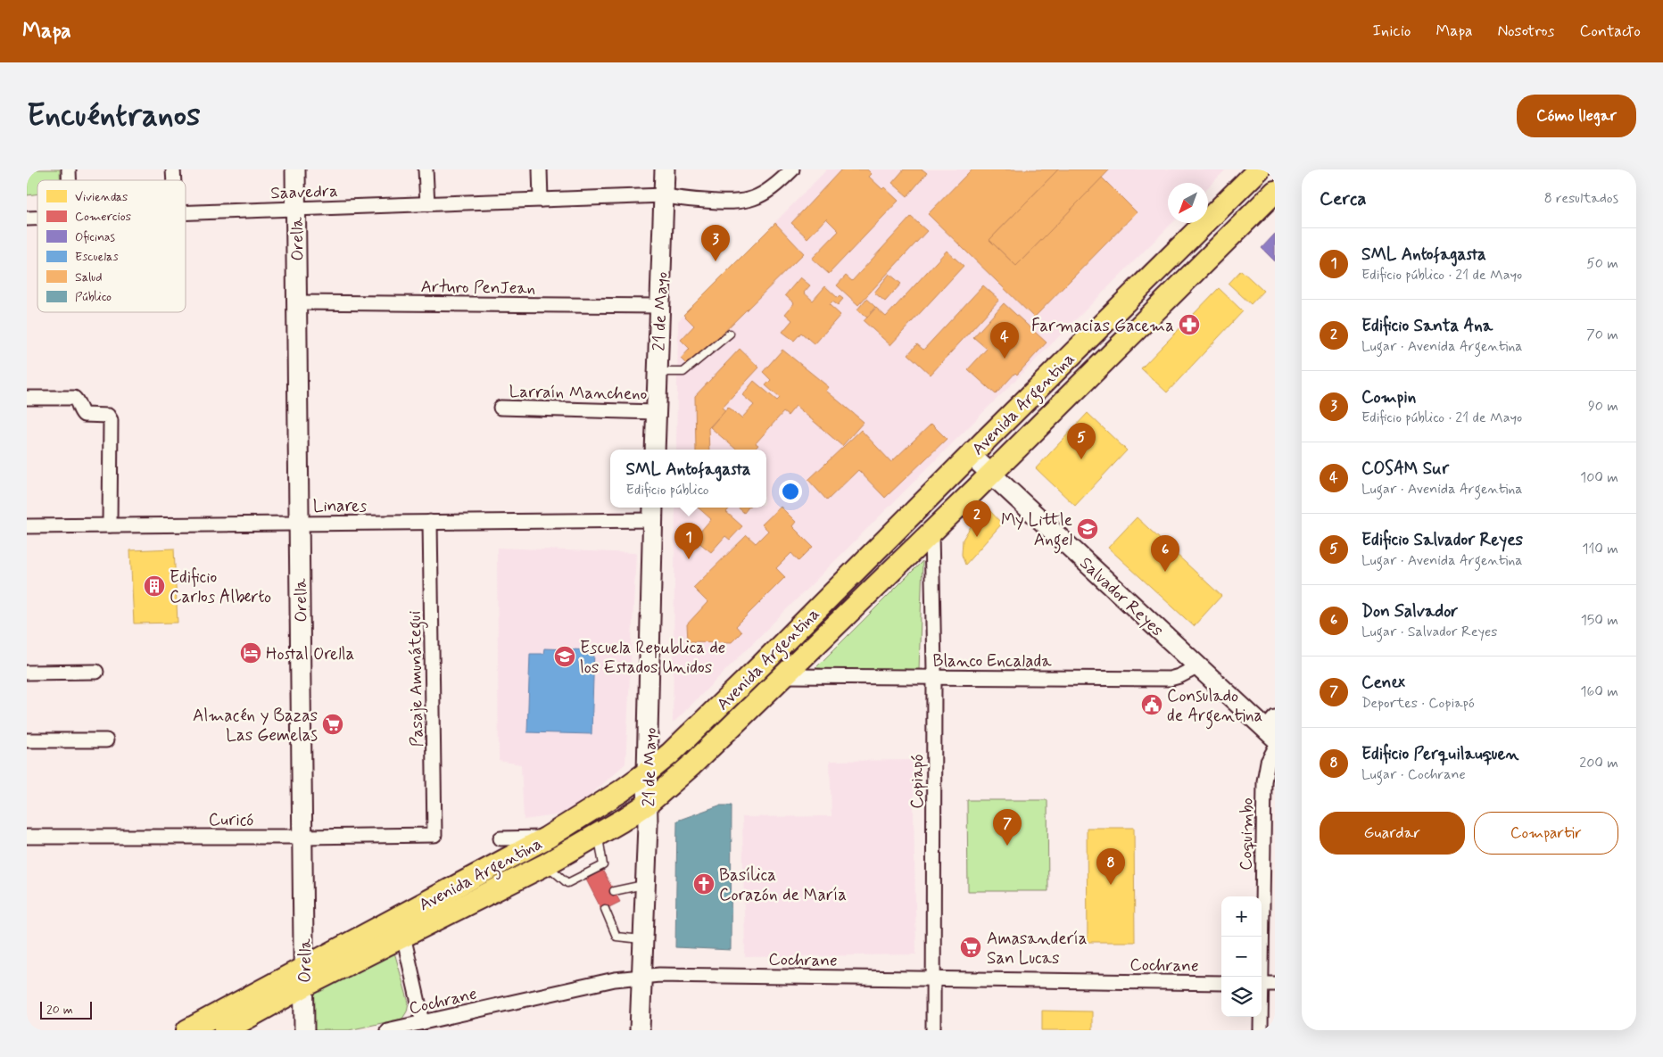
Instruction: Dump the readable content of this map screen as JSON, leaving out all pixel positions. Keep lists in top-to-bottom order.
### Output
{
  "streets": {
    "main road": ["Avenida Argentina"],
    "street": [
      "Saavedra",
      "Orella",
      "Arturo PenJean",
      "21 de Mayo",
      "Larraín Mancheno",
      "Linares",
      "Salvador Reyes",
      "Blanco Encalada",
      "Pasaje Amunátegui",
      "Copiapó",
      "Curicó",
      "Coquimbo",
      "Cochrane"
    ]
  },
  "crossings": [
    ["Saavedra", "Orella"],
    ["Saavedra", "21 de Mayo"],
    ["Orella", "Arturo PenJean"],
    ["Orella", "Avenida Argentina"],
    ["Orella", "Linares"],
    ["Orella", "Curicó"],
    ["Arturo PenJean", "21 de Mayo"],
    ["21 de Mayo", "Larraín Mancheno"],
    ["21 de Mayo", "Avenida Argentina"],
    ["21 de Mayo", "Linares"],
    ["21 de Mayo", "Cochrane"],
    ["Avenida Argentina", "Salvador Reyes"],
    ["Avenida Argentina", "Blanco Encalada"],
    ["Avenida Argentina", "Copiapó"],
    ["Linares", "Pasaje Amunátegui"],
    ["Salvador Reyes", "Blanco Encalada"],
    ["Blanco Encalada", "Copiapó"],
    ["Pasaje Amunátegui", "Curicó"],
    ["Copiapó", "Cochrane"]
  ],
  "places": {
    "pharmacy": ["Farmacias Gacema"],
    "school or university": ["My Little Angel", "Escuela Republica de los Estados Unidos"],
    "building": ["Edificio Carlos Alberto"],
    "hotel": ["Hostal Orella"],
    "public building": ["Consulado de Argentina"],
    "supermarket": ["Almacén y Bazas Las Gemelas", "Amasandería San Lucas"],
    "church": ["Basílica Corazón de María"]
  },
  "legend": [
    "Viviendas",
    "Comercios",
    "Oficinas",
    "Escuelas",
    "Salud",
    "Público"
  ],
  "scale_bar": "20 m",
  "north": "bottom left",
  "page": {
    "header": "Mapa",
    "nav": [
      "Inicio",
      "Mapa",
      "Nosotros",
      "Contacto"
    ],
    "buttons": [
      "Cómo llegar",
      ["Guardar", "Compartir"]
    ],
    "title": "Encuéntranos",
    "heading": ["Cerca", "8 resultados"],
    "pins": [
      "3",
      "4",
      "5",
      "2",
      "1",
      "6",
      "7",
      "8"
    ],
    "list": [
      {
        "mark": "1",
        "name": "SML Antofagasta",
        "note": "Edificio público · 21 de Mayo",
        "value": "50 m"
      },
      {
        "mark": "2",
        "name": "Edificio Santa Ana",
        "note": "Lugar · Avenida Argentina",
        "value": "70 m"
      },
      {
        "mark": "3",
        "name": "Compin",
        "note": "Edificio público · 21 de Mayo",
        "value": "90 m"
      },
      {
        "mark": "4",
        "name": "COSAM Sur",
        "note": "Lugar · Avenida Argentina",
        "value": "100 m"
      },
      {
        "mark": "5",
        "name": "Edificio Salvador Reyes",
        "note": "Lugar · Avenida Argentina",
        "value": "110 m"
      },
      {
        "mark": "6",
        "name": "Don Salvador",
        "note": "Lugar · Salvador Reyes",
        "value": "150 m"
      },
      {
        "mark": "7",
        "name": "Cenex",
        "note": "Deportes · Copiapó",
        "value": "160 m"
      },
      {
        "mark": "8",
        "name": "Edificio Perquilauquen",
        "note": "Lugar · Cochrane",
        "value": "200 m"
      }
    ],
    "popup": ["SML Antofagasta", "Edificio público"],
    "map_buttons": ["+", "−"],
    "scale": "20 m"
  }
}
